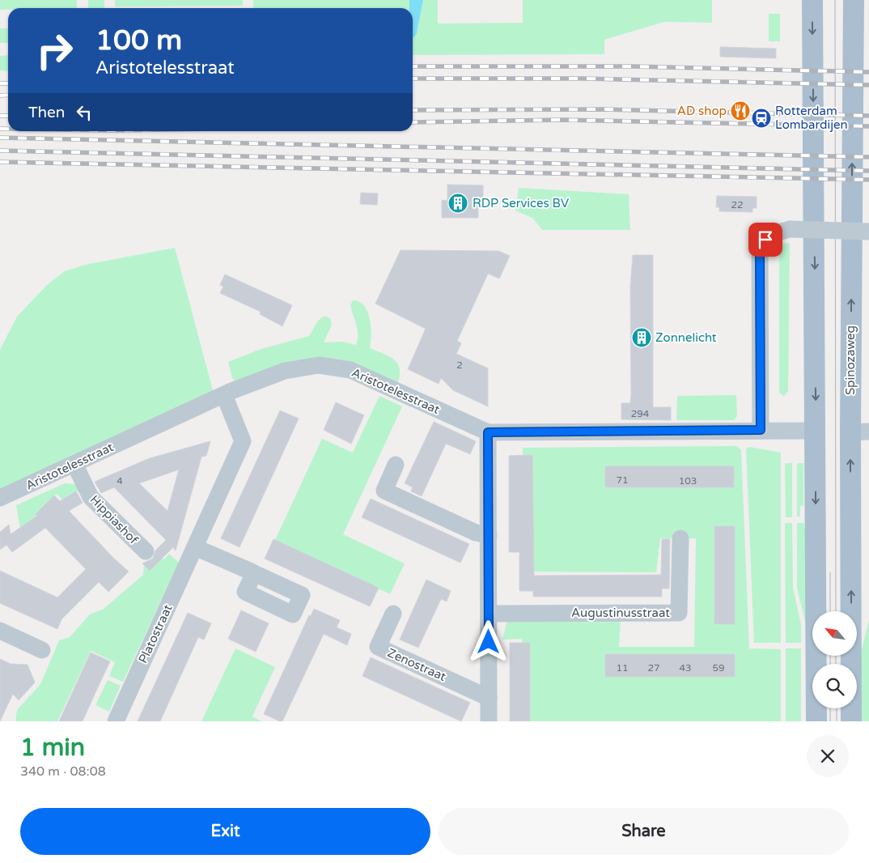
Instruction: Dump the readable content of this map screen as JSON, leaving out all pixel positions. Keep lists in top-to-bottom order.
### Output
{
  "streets": {
    "main road": ["Spinozaweg"],
    "street": [
      "Aristotelesstraat",
      "Hippiashof",
      "Augustinusstraat",
      "Platostraat",
      "Zenostraat"
    ]
  },
  "crossings": [
    ["Aristotelesstraat", "Hippiashof"],
    ["Aristotelesstraat", "Platostraat"]
  ],
  "places": {
    "restaurant": ["AD shop"],
    "station": ["Rotterdam Lombardijen"],
    "building": ["RDP Services BV", "Zonnelicht"]
  },
  "house_numbers": [
    "22",
    "2",
    "294",
    "71",
    "4",
    "103",
    "11",
    "27",
    "43",
    "59"
  ],
  "north": "top left",
  "page": {
    "turn": ["100 m", "Aristotelesstraat"],
    "then": "Then",
    "heading": ["1 min", "340 m · 08:08"],
    "buttons": ["Exit", "Share"]
  }
}
